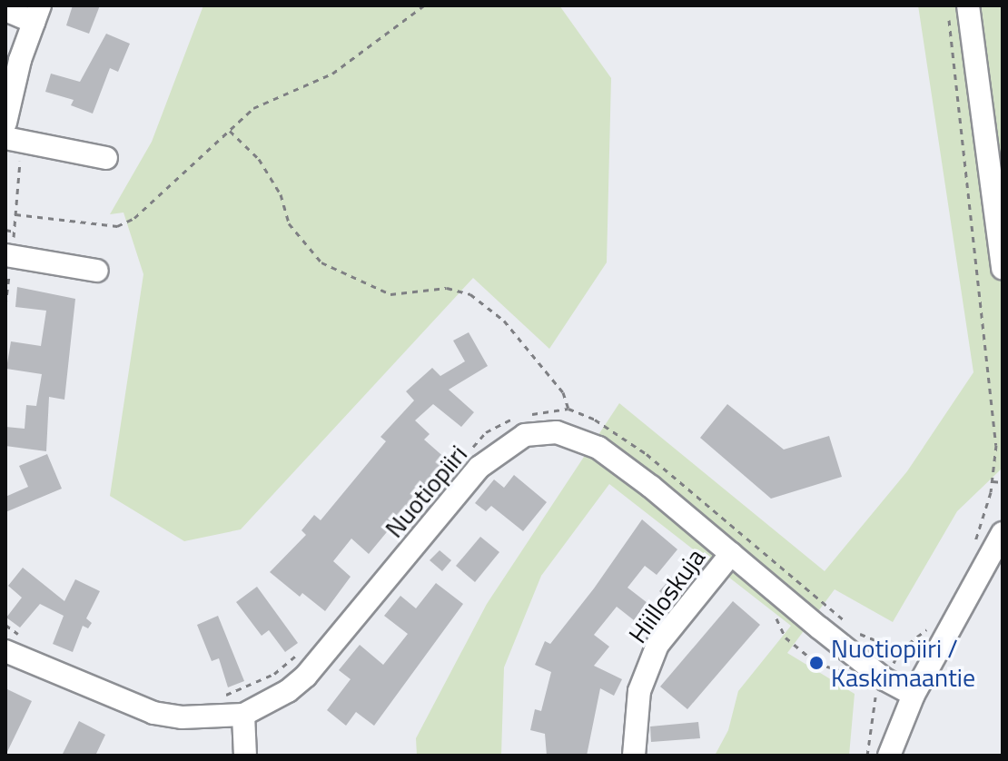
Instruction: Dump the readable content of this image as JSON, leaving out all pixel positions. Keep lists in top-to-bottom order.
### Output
{
  "streets": {
    "street": ["Nuotiopiiri", "Hiilloskuja"]
  },
  "crossings": [
    ["Nuotiopiiri", "Hiilloskuja"]
  ],
  "places": ["Nuotiopiiri / Kaskimaantie"]
}
